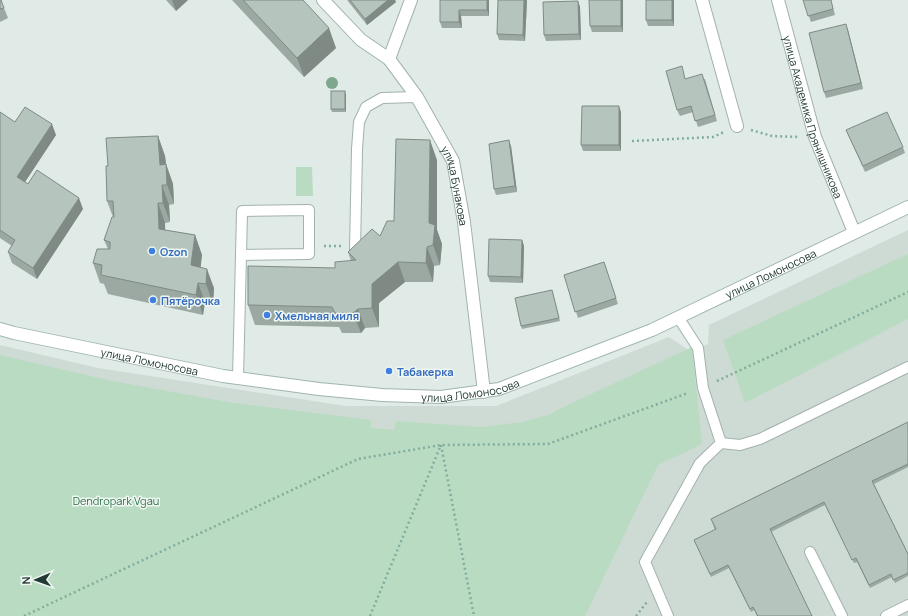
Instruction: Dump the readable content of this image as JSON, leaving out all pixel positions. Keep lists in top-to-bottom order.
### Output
{
  "streets": {
    "main road": ["улица Академика Прянишникова", "улица Бунакова", "улица Ломоносова"]
  },
  "crossings": [
    ["улица Академика Прянишникова", "улица Ломоносова"],
    ["улица Бунакова", "улица Ломоносова"]
  ],
  "parks": ["Dendropark Vgau"],
  "places": [
    "Ozon",
    "Пятёрочка",
    "Хмельная миля",
    "Табакерка"
  ],
  "north": "left"
}
